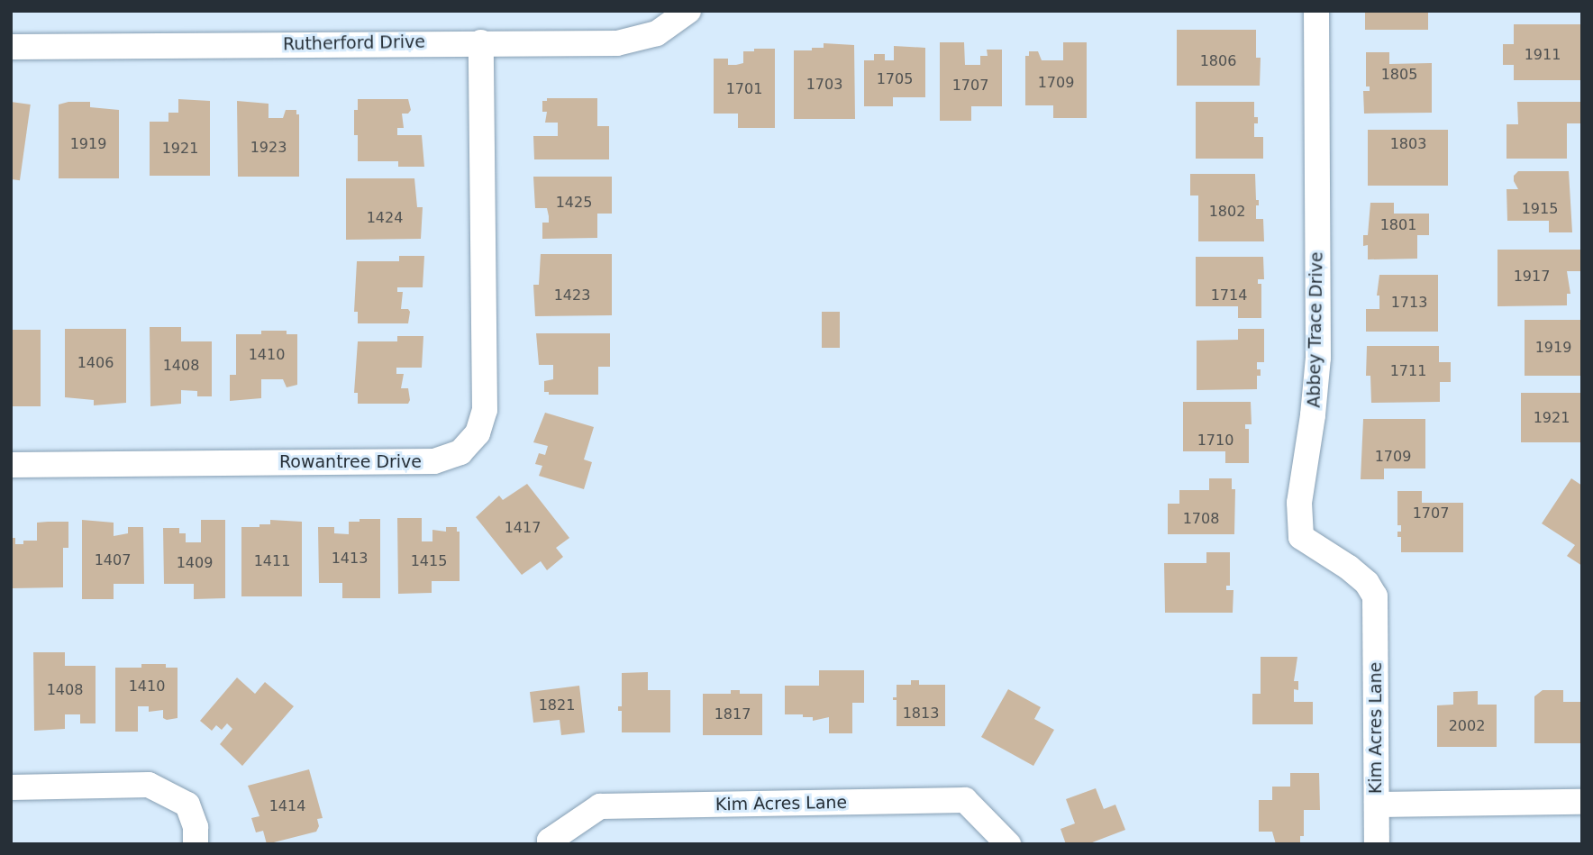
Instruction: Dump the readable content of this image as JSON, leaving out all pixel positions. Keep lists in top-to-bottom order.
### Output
{
  "streets": {
    "street": [
      "Rutherford Drive",
      "Abbey Trace Drive",
      "Rowantree Drive",
      "Kim Acres Lane"
    ]
  },
  "crossings": [
    ["Rutherford Drive", "Rowantree Drive"],
    ["Abbey Trace Drive", "Kim Acres Lane"]
  ],
  "house_numbers": [
    "1911",
    "1806",
    "1805",
    "1705",
    "1709",
    "1703",
    "1707",
    "1701",
    "1919",
    "1803",
    "1923",
    "1921",
    "1425",
    "1915",
    "1802",
    "1424",
    "1801",
    "1917",
    "1423",
    "1714",
    "1713",
    "1919",
    "1410",
    "1406",
    "1408",
    "1711",
    "1921",
    "1710",
    "1709",
    "1707",
    "1708",
    "1417",
    "1413",
    "1407",
    "1411",
    "1415",
    "1409",
    "1410",
    "1408",
    "1821",
    "1813",
    "1817",
    "2002",
    "1414"
  ]
}
